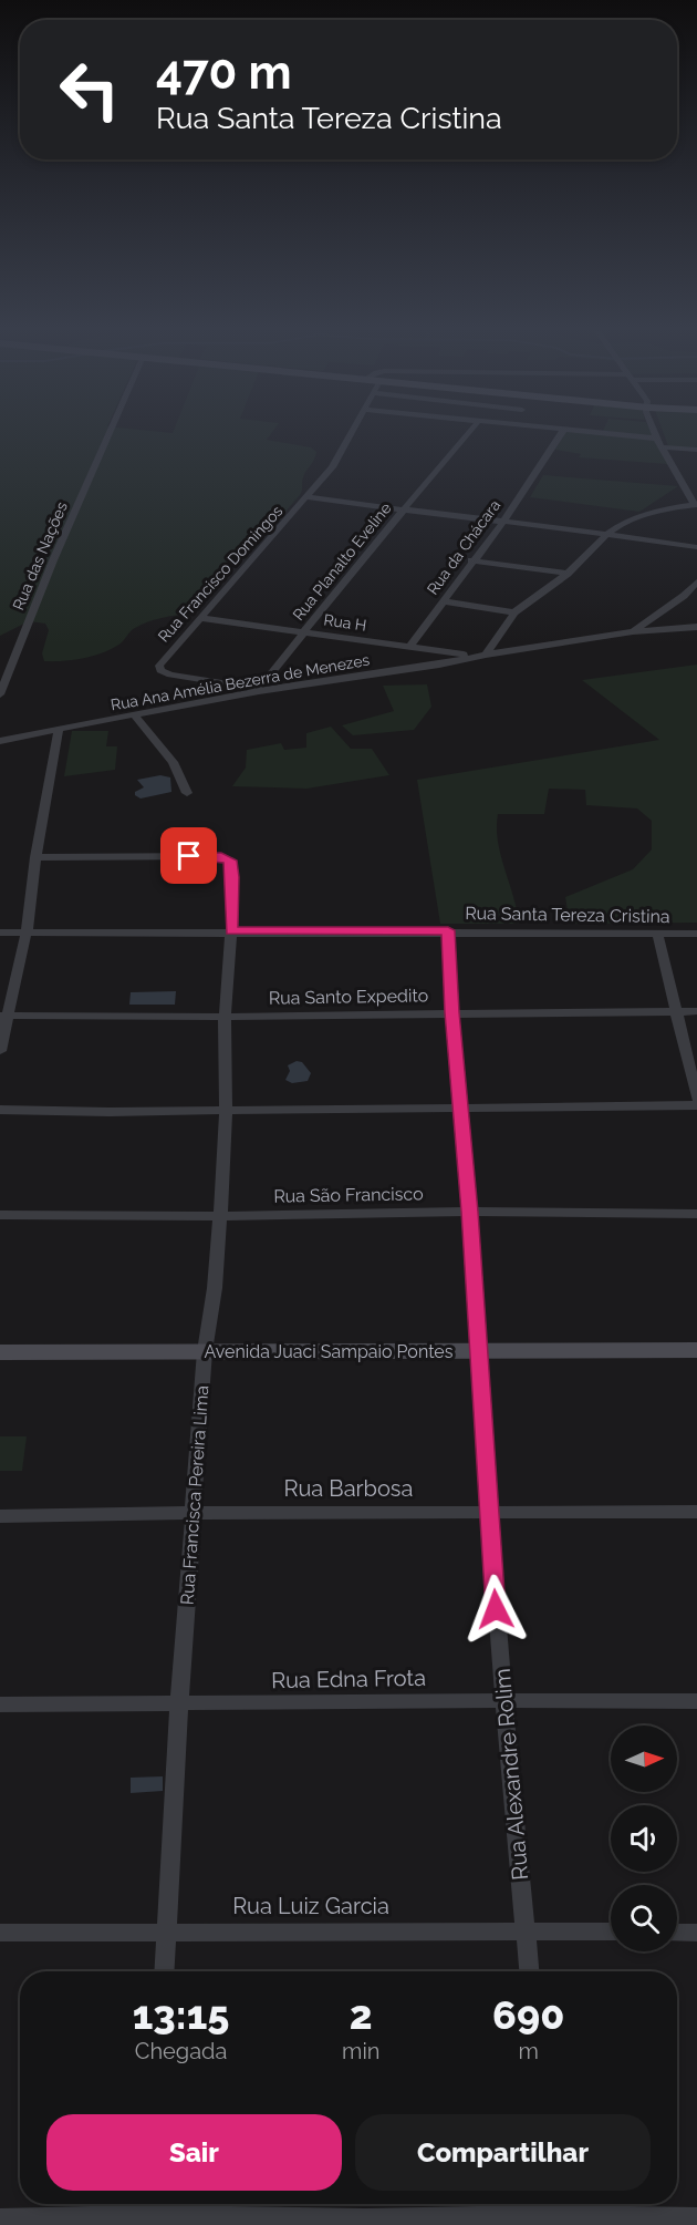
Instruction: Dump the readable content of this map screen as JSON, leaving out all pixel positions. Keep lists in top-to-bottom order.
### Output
{
  "streets": {
    "street": [
      "Rua da Chácara",
      "Rua das Nações",
      "Rua Planalto Eveline",
      "Rua Francisco Domingos",
      "Rua H",
      "Rua Ana Amélia Bezerra de Menezes",
      "Rua Santa Tereza Cristina",
      "Rua Santo Expedito",
      "Rua São Francisco",
      "Avenida Juaci Sampaio Pontes",
      "Rua Barbosa",
      "Rua Francisca Pereira Lima",
      "Rua Edna Frota",
      "Rua Alexandre Rolim",
      "Rua Luiz Garcia"
    ]
  },
  "crossings": [
    ["Rua da Chácara", "Rua H"],
    ["Rua Planalto Eveline", "Rua Francisco Domingos"],
    ["Rua Planalto Eveline", "Rua H"],
    ["Rua Planalto Eveline", "Rua Ana Amélia Bezerra de Menezes"],
    ["Rua Francisco Domingos", "Rua H"],
    ["Rua Francisco Domingos", "Rua Ana Amélia Bezerra de Menezes"],
    ["Rua H", "Rua Ana Amélia Bezerra de Menezes"],
    ["Rua Santa Tereza Cristina", "Rua Francisca Pereira Lima"],
    ["Rua Santa Tereza Cristina", "Rua Alexandre Rolim"],
    ["Rua Santo Expedito", "Rua Francisca Pereira Lima"],
    ["Rua Santo Expedito", "Rua Alexandre Rolim"],
    ["Rua São Francisco", "Rua Francisca Pereira Lima"],
    ["Rua São Francisco", "Rua Alexandre Rolim"],
    ["Avenida Juaci Sampaio Pontes", "Rua Francisca Pereira Lima"],
    ["Avenida Juaci Sampaio Pontes", "Rua Alexandre Rolim"],
    ["Rua Barbosa", "Rua Francisca Pereira Lima"],
    ["Rua Barbosa", "Rua Alexandre Rolim"],
    ["Rua Francisca Pereira Lima", "Rua Edna Frota"],
    ["Rua Francisca Pereira Lima", "Rua Luiz Garcia"],
    ["Rua Edna Frota", "Rua Alexandre Rolim"],
    ["Rua Alexandre Rolim", "Rua Luiz Garcia"]
  ],
  "north": "right",
  "page": {
    "turn": ["470 m", "Rua Santa Tereza Cristina"],
    "eta": [
      "13:15",
      "Chegada",
      "2",
      "min",
      "690",
      "m"
    ],
    "buttons": ["Sair", "Compartilhar"]
  }
}
